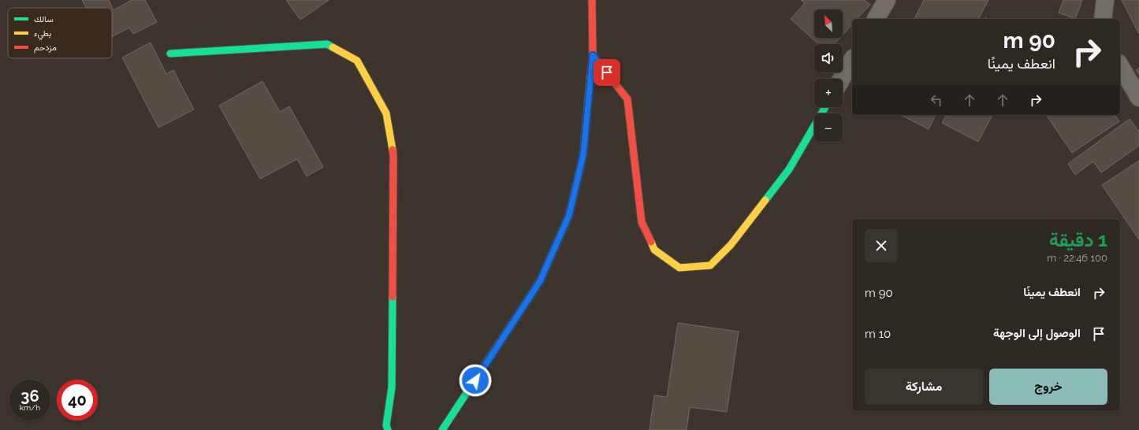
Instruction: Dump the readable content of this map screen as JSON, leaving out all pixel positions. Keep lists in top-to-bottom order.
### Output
{
  "legend": ["سالك", "بطيء", "مزدحم"],
  "north": "top left",
  "page": {
    "map_buttons": ["+", "−"],
    "turn": ["90 m", "انعطف يمينًا"],
    "heading": ["1 دقيقة", "100 m · 22:46"],
    "list": [
      {
        "name": "انعطف يمينًا",
        "value": "90 m"
      },
      {
        "name": "الوصول إلى الوجهة",
        "value": "10 m"
      }
    ],
    "buttons": ["خروج", "مشاركة"],
    "speed": "36 km/h",
    "limit": "40"
  }
}
